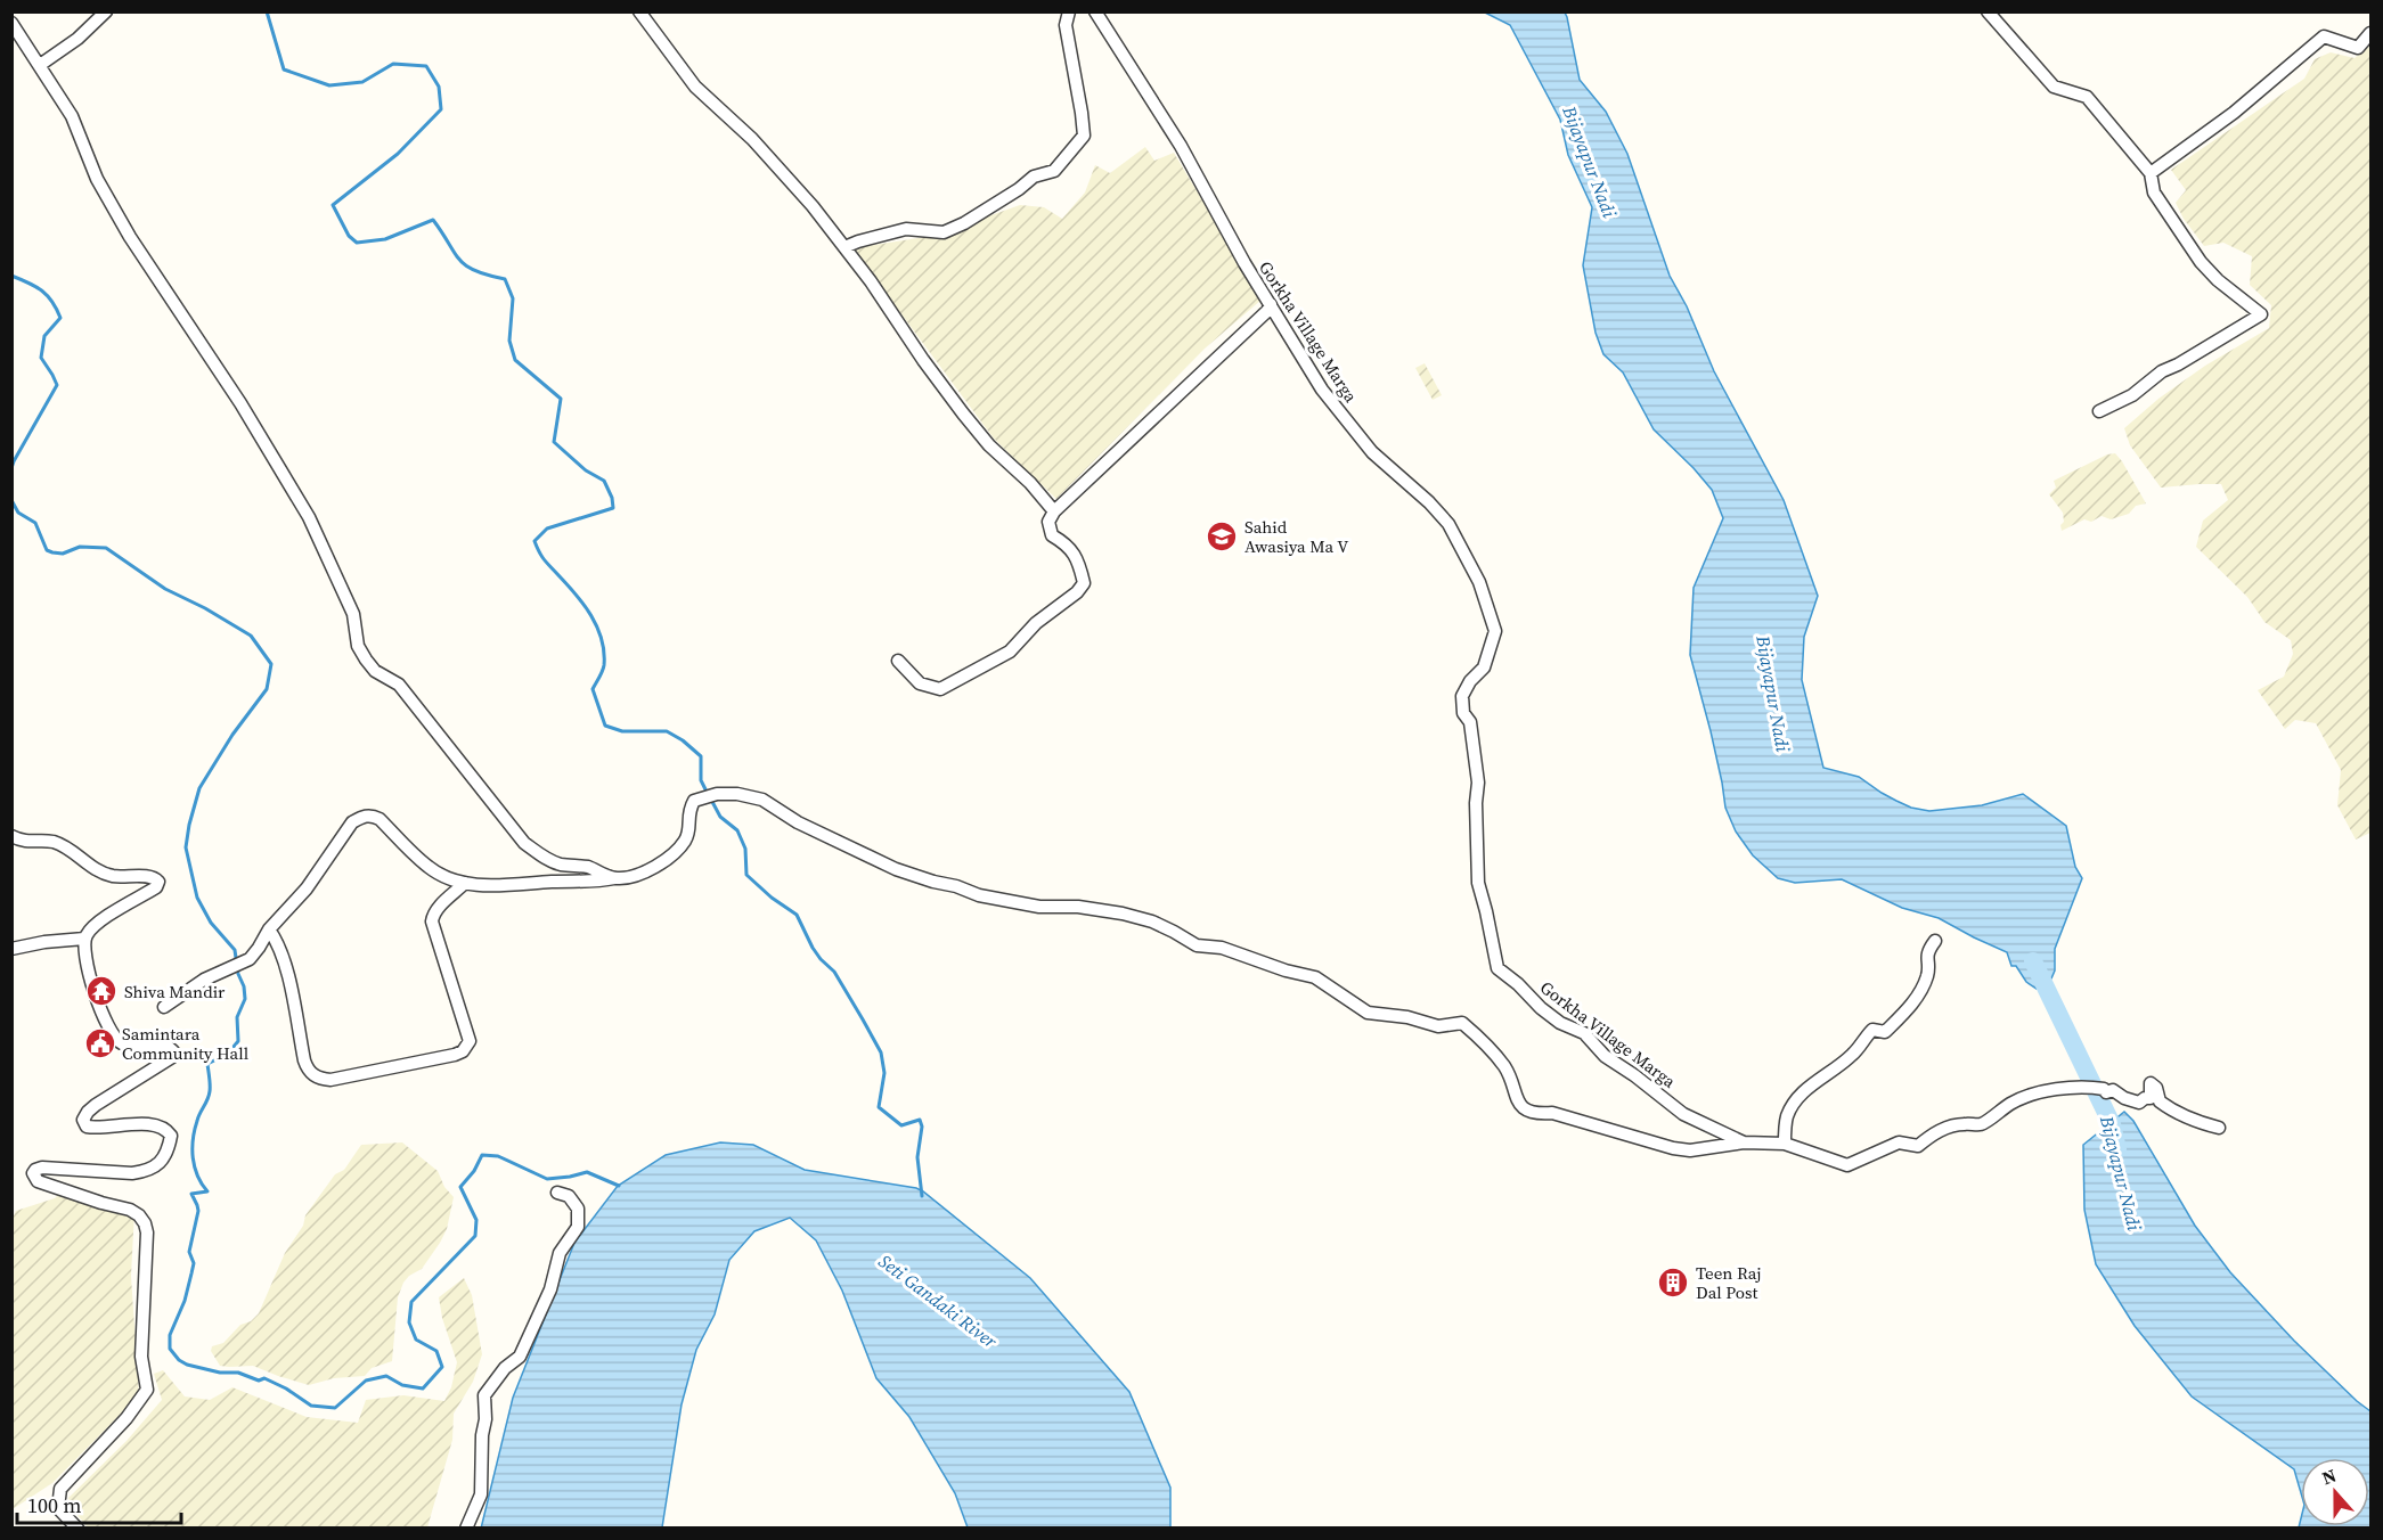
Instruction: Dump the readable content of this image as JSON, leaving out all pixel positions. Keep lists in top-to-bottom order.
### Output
{
  "streets": {
    "street": ["Gorkha Village Marga"]
  },
  "water": ["Bijayapur Nadi", "Seti Gandaki River"],
  "places": {
    "school or university": ["Sahid Awasiya Ma V"],
    "temple": ["Shiva Mandir"],
    "public building": ["Samintara Community Hall"],
    "building": ["Teen Raj Dal Post"]
  },
  "scale_bar": "100 m",
  "north": "top"
}
